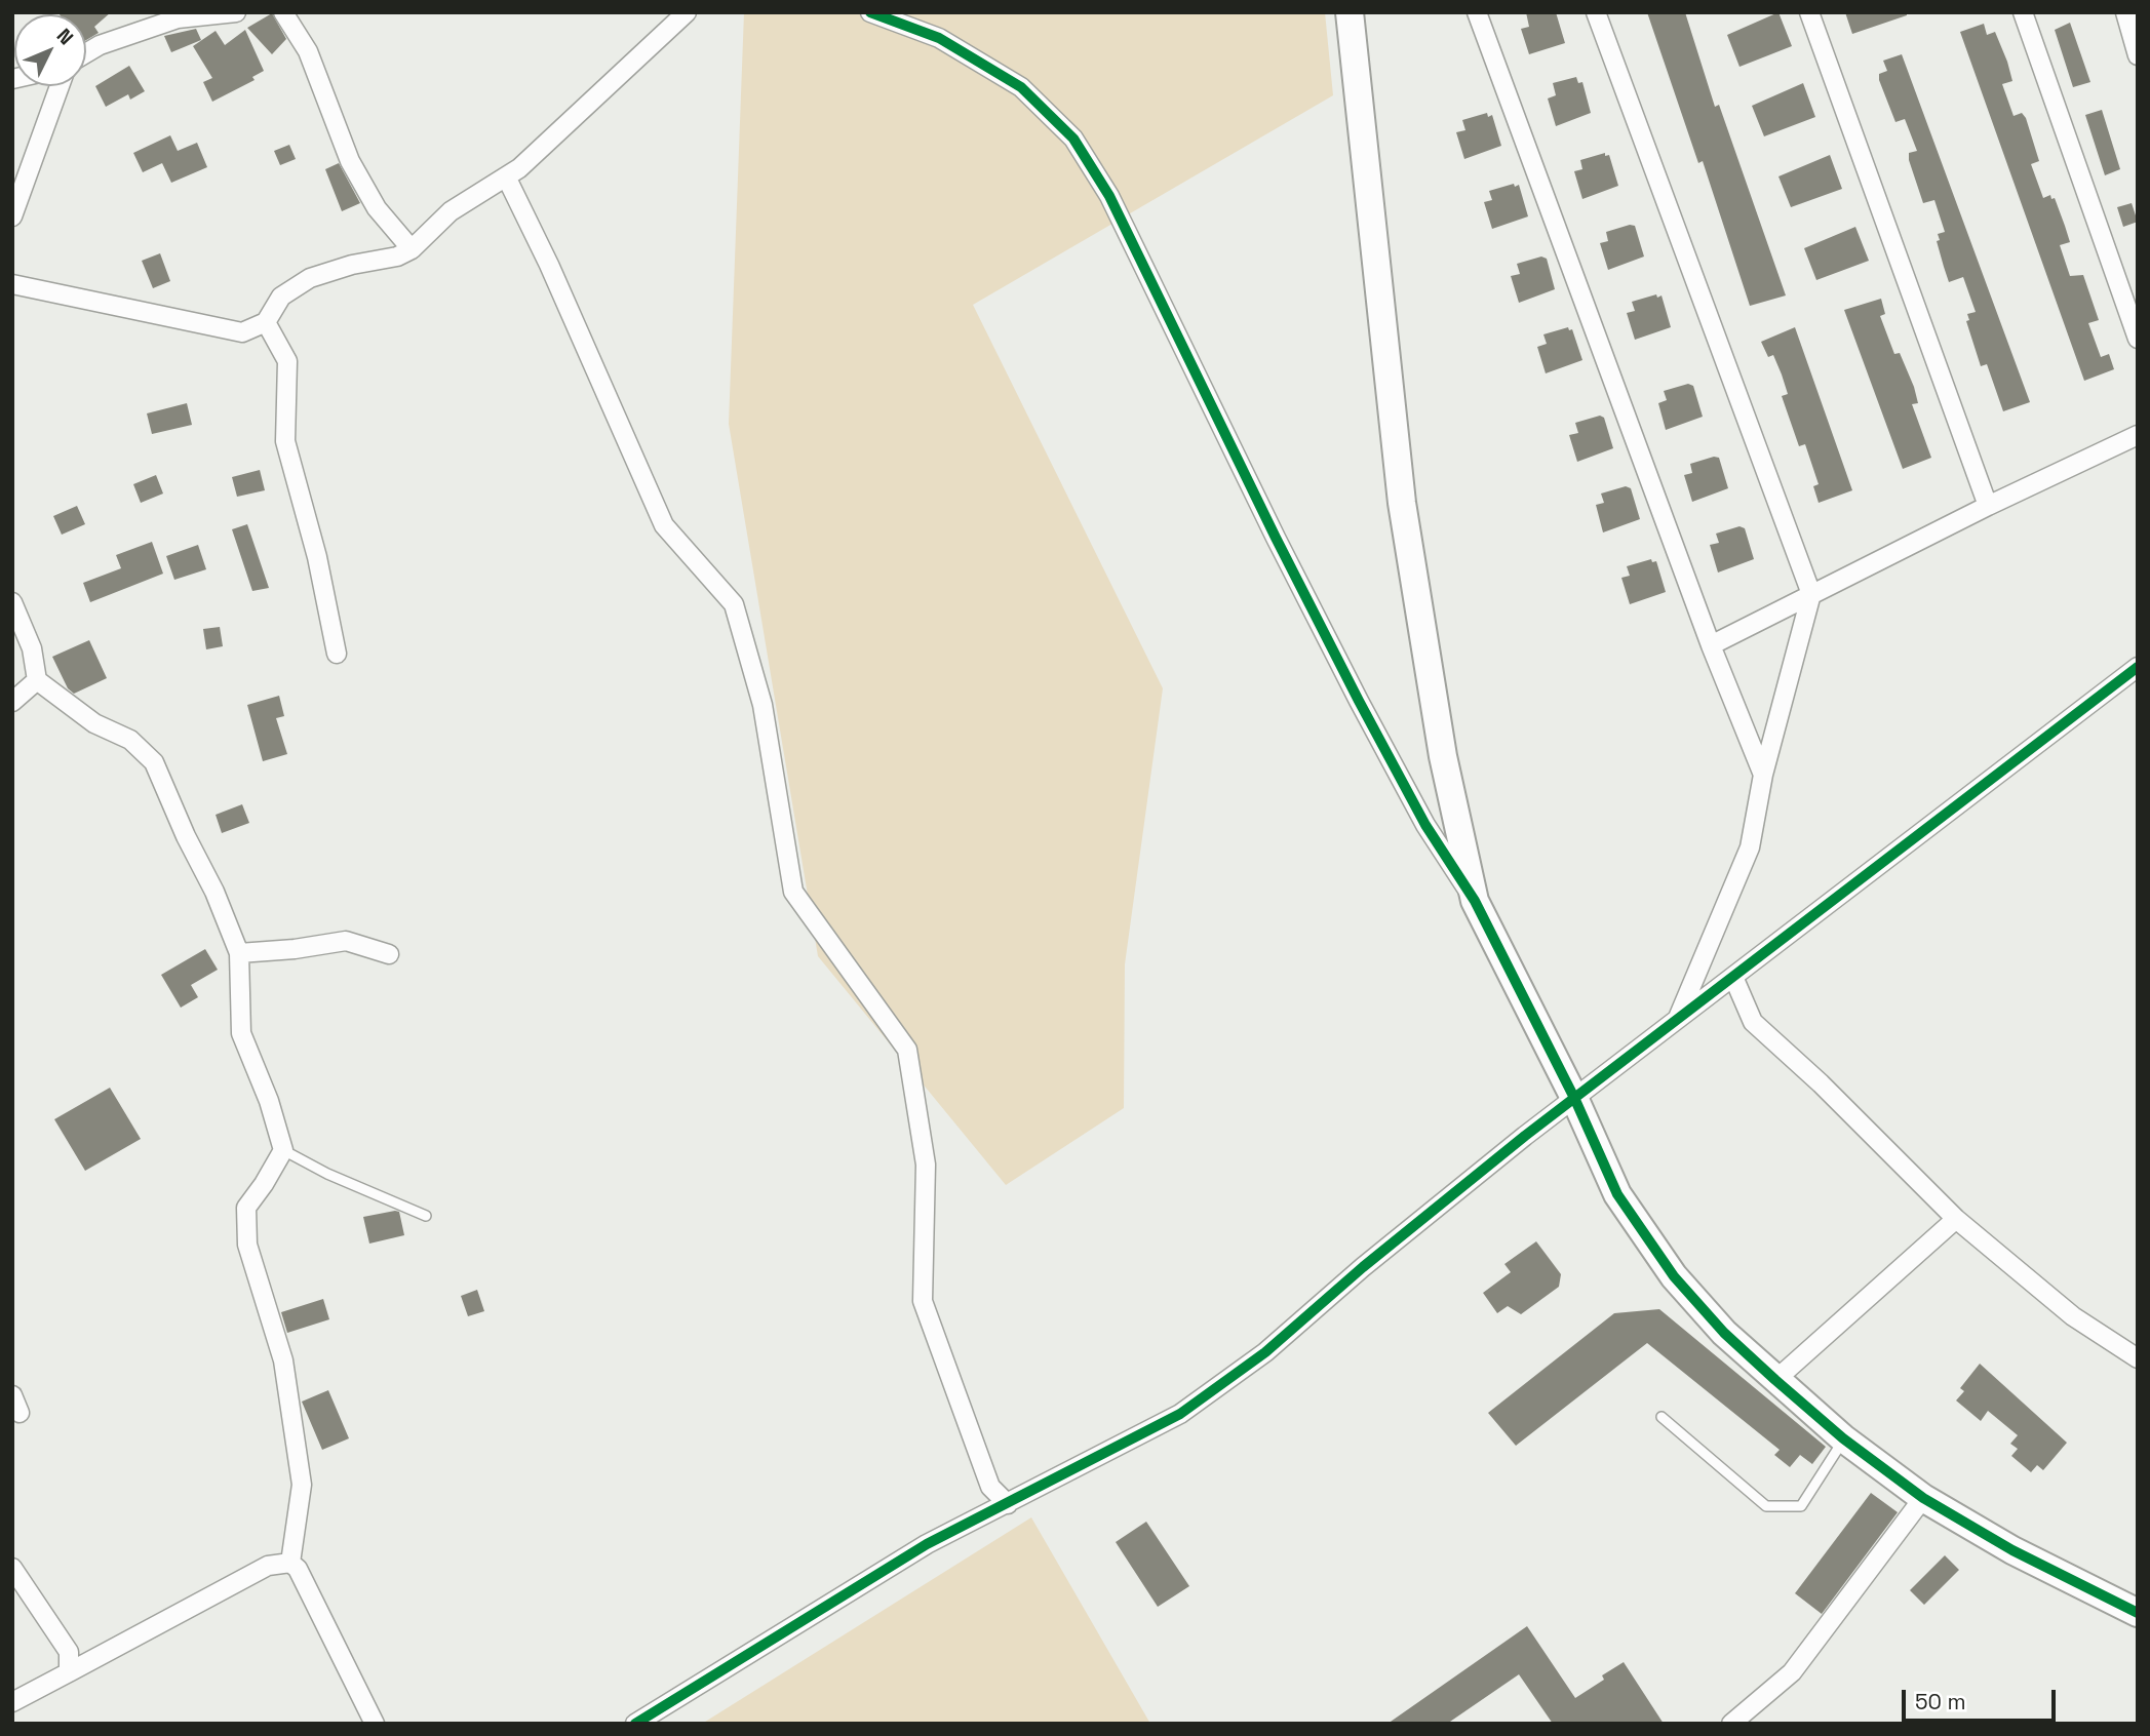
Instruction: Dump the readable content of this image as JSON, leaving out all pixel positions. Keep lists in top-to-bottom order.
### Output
{
  "scale_bar": "50 m",
  "north": "top right"
}
